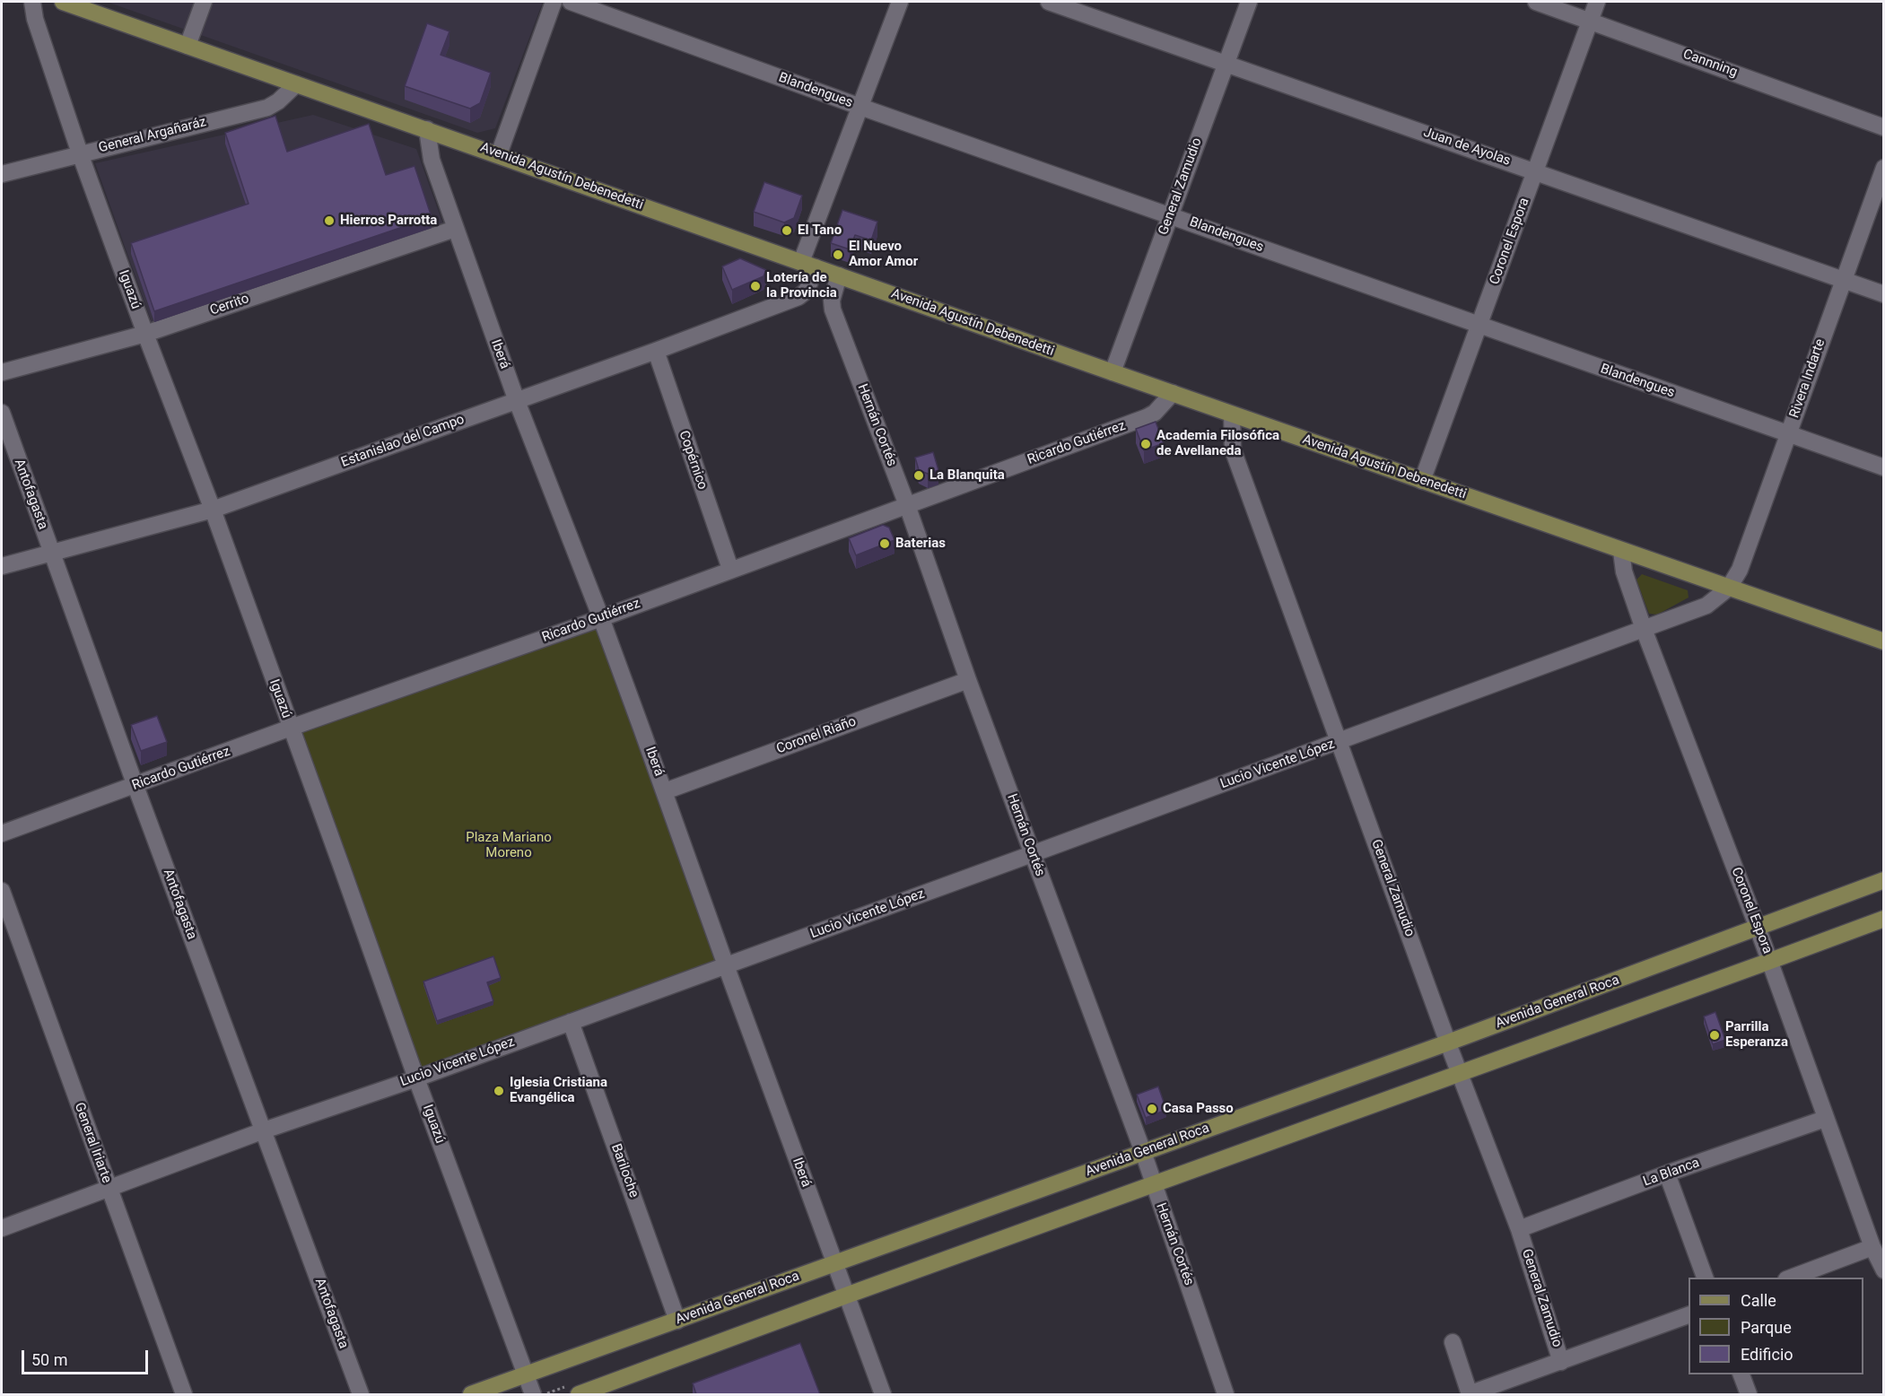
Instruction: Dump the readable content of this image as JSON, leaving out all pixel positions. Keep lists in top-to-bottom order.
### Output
{
  "streets": {
    "main road": ["Avenida Agustín Debenedetti", "Avenida General Roca"],
    "street": [
      "Cannning",
      "Blandengues",
      "General Argañaráz",
      "Juan de Ayolas",
      "General Zamudio",
      "Coronel Espora",
      "Iguazú",
      "Cerrito",
      "Iberá",
      "Rivera Indarte",
      "Hernán Cortés",
      "Estanislao del Campo",
      "Ricardo Gutiérrez",
      "Copérnico",
      "Antofagasta",
      "Coronel Riaño",
      "Lucio Vicente López",
      "General Iriarte",
      "Bariloche",
      "La Blanca"
    ]
  },
  "crossings": [
    ["Cannning", "Coronel Espora"],
    ["Blandengues", "General Zamudio"],
    ["Blandengues", "Coronel Espora"],
    ["Blandengues", "Rivera Indarte"],
    ["General Argañaráz", "Avenida Agustín Debenedetti"],
    ["General Argañaráz", "Iguazú"],
    ["Juan de Ayolas", "General Zamudio"],
    ["Juan de Ayolas", "Coronel Espora"],
    ["Juan de Ayolas", "Rivera Indarte"],
    ["Avenida Agustín Debenedetti", "General Zamudio"],
    ["Avenida Agustín Debenedetti", "Coronel Espora"],
    ["Avenida Agustín Debenedetti", "Iberá"],
    ["Avenida Agustín Debenedetti", "Rivera Indarte"],
    ["Avenida Agustín Debenedetti", "Hernán Cortés"],
    ["Avenida Agustín Debenedetti", "Estanislao del Campo"],
    ["Avenida Agustín Debenedetti", "Ricardo Gutiérrez"],
    ["Avenida Agustín Debenedetti", "Lucio Vicente López"],
    ["General Zamudio", "Lucio Vicente López"],
    ["General Zamudio", "Avenida General Roca"],
    ["General Zamudio", "La Blanca"],
    ["Coronel Espora", "Lucio Vicente López"],
    ["Coronel Espora", "Avenida General Roca"],
    ["Coronel Espora", "La Blanca"],
    ["Iguazú", "Cerrito"],
    ["Iguazú", "Estanislao del Campo"],
    ["Iguazú", "Ricardo Gutiérrez"],
    ["Iguazú", "Lucio Vicente López"],
    ["Iguazú", "Avenida General Roca"],
    ["Cerrito", "Iberá"],
    ["Iberá", "Estanislao del Campo"],
    ["Iberá", "Ricardo Gutiérrez"],
    ["Iberá", "Coronel Riaño"],
    ["Iberá", "Lucio Vicente López"],
    ["Iberá", "Avenida General Roca"],
    ["Rivera Indarte", "Lucio Vicente López"],
    ["Hernán Cortés", "Ricardo Gutiérrez"],
    ["Hernán Cortés", "Coronel Riaño"],
    ["Hernán Cortés", "Lucio Vicente López"],
    ["Hernán Cortés", "Avenida General Roca"],
    ["Estanislao del Campo", "Copérnico"],
    ["Estanislao del Campo", "Antofagasta"],
    ["Ricardo Gutiérrez", "Copérnico"],
    ["Ricardo Gutiérrez", "Antofagasta"],
    ["Antofagasta", "Lucio Vicente López"],
    ["Lucio Vicente López", "General Iriarte"],
    ["Lucio Vicente López", "Bariloche"],
    ["Avenida General Roca", "Bariloche"]
  ],
  "parks": ["Plaza Mariano Moreno"],
  "places": [
    "Hierros Parrotta",
    "El Tano",
    "El Nuevo Amor Amor",
    "Lotería de la Provincia",
    "Academia Filosófica de Avellaneda",
    "La Blanquita",
    "Baterias",
    "Parrilla Esperanza",
    "Iglesia Cristiana Evangélica",
    "Casa Passo"
  ],
  "legend": ["Calle", "Parque", "Edificio"],
  "scale_bar": "50 m"
}
